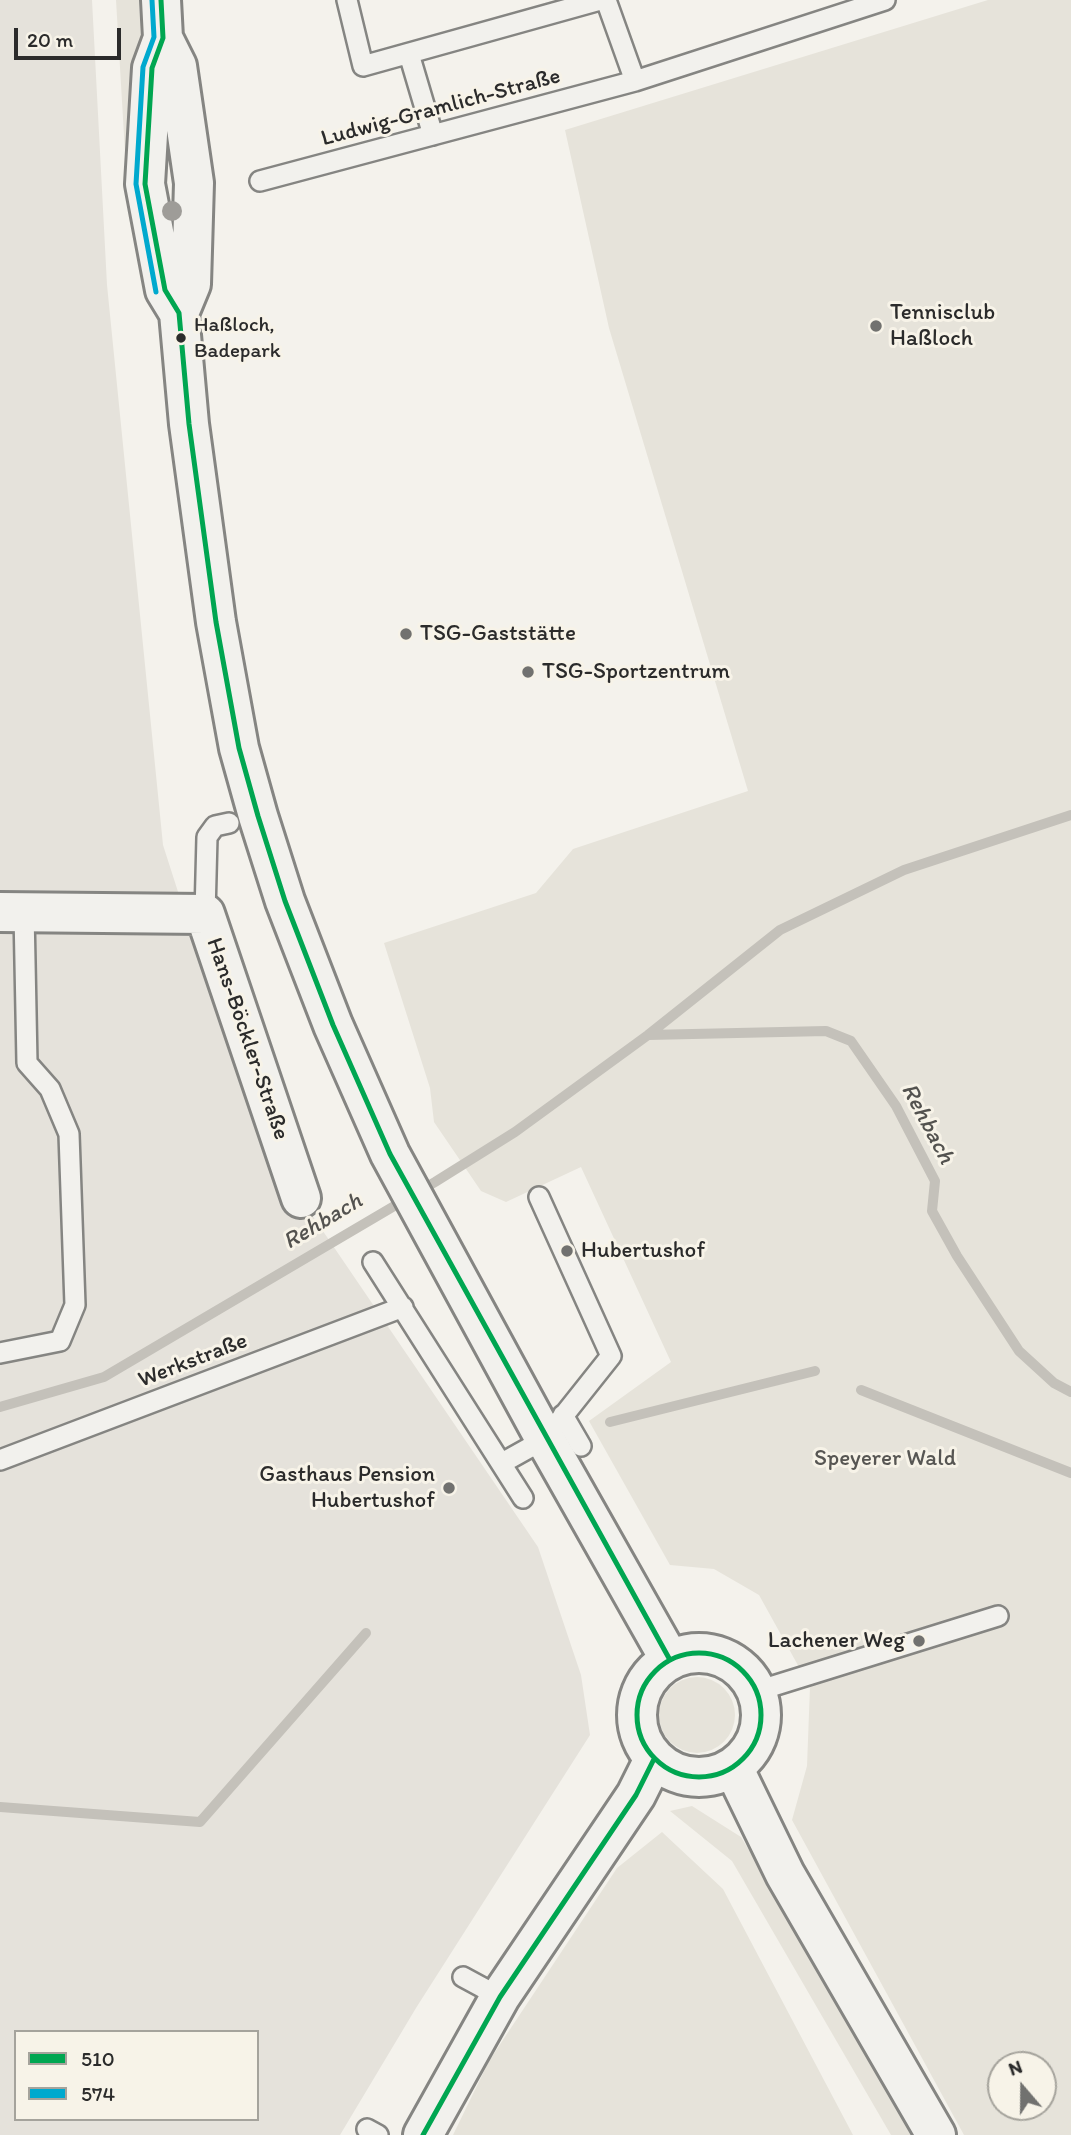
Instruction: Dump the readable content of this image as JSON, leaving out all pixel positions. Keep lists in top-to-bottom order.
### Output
{
  "streets": {
    "main road": ["Hans-Böckler-Straße"],
    "lane": ["Ludwig-Gramlich-Straße", "Werkstraße"]
  },
  "water": ["Rehbach"],
  "parks": ["Speyerer Wald"],
  "places": [
    "Tennisclub Haßloch",
    "Haßloch, Badepark",
    "TSG-Gaststätte",
    "TSG-Sportzentrum",
    "Hubertushof",
    "Gasthaus Pension Hubertushof",
    "Lachener Weg"
  ],
  "lines": ["transit line 510", "transit line 574"],
  "legend": ["510", "574"],
  "scale_bar": "20 m",
  "north": "top"
}
